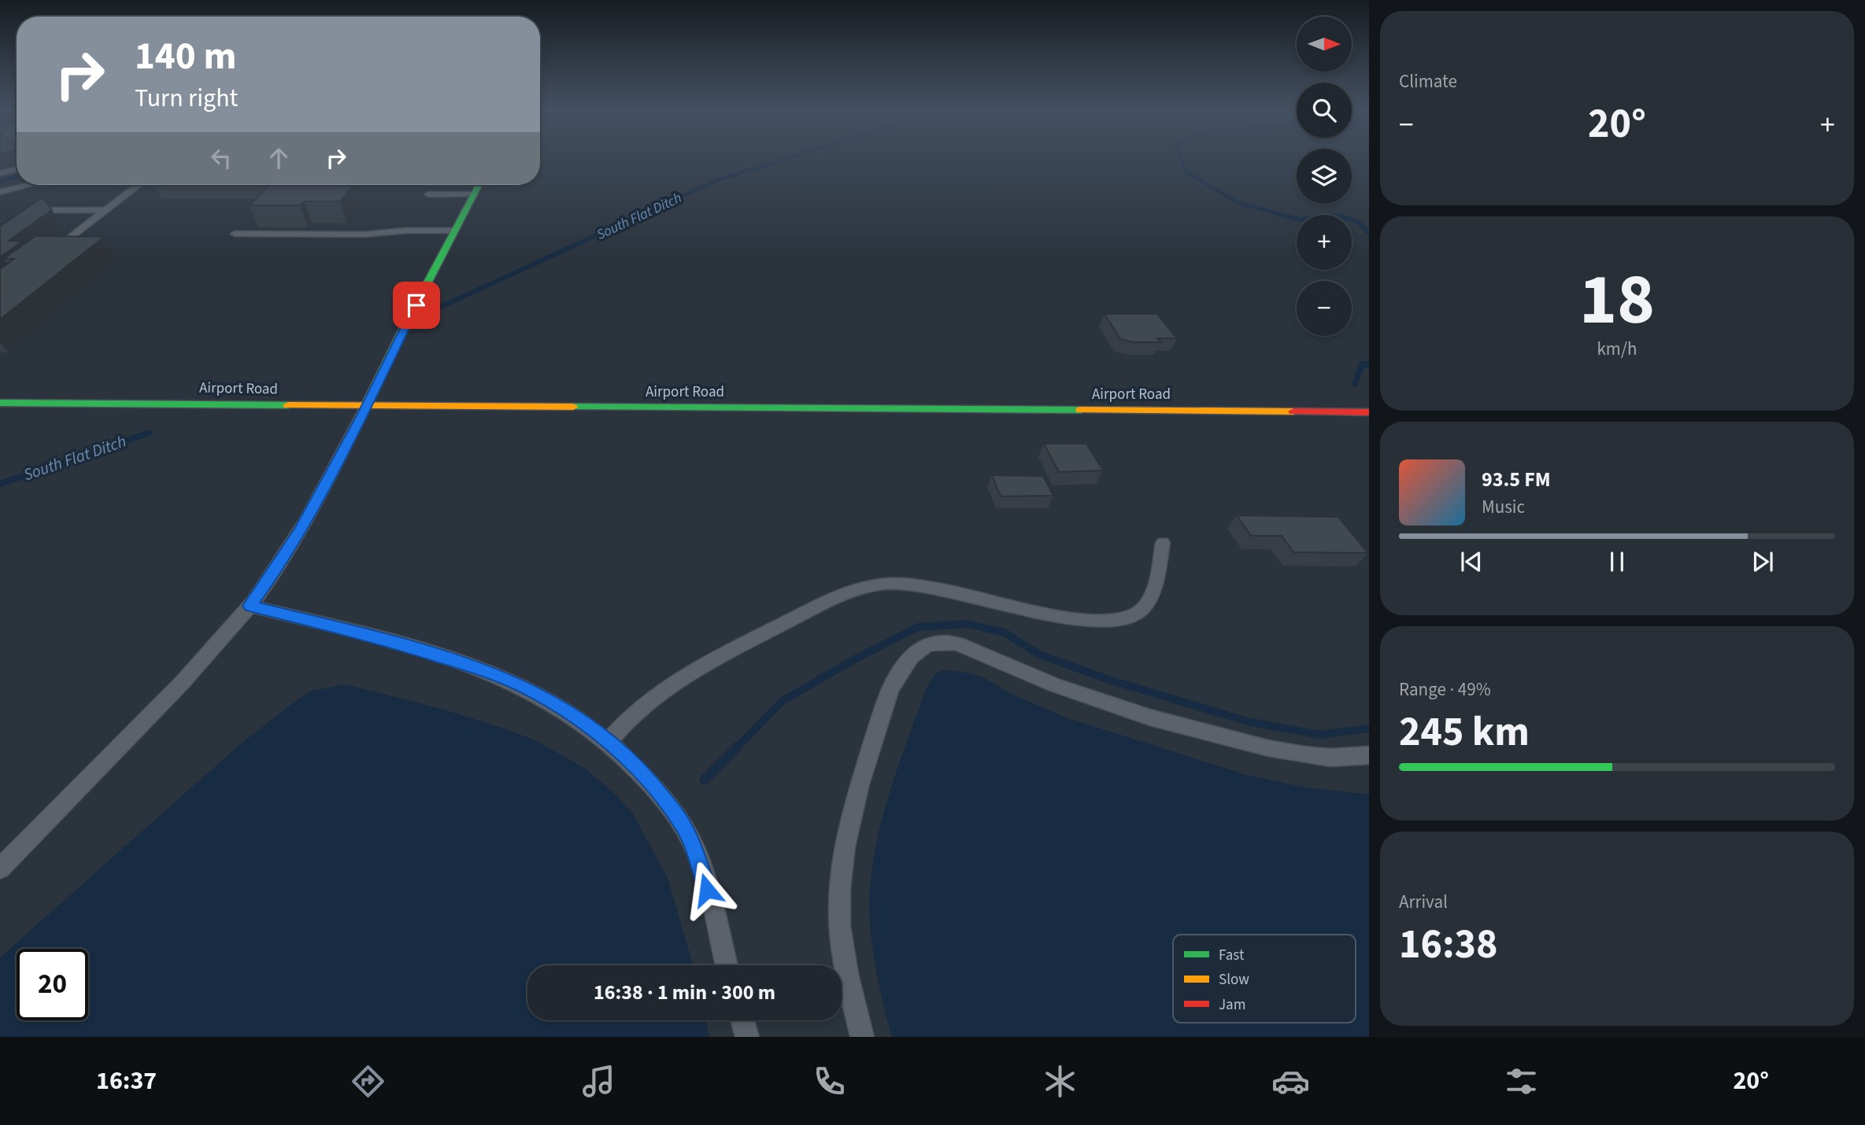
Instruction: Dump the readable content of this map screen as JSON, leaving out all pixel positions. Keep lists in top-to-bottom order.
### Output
{
  "streets": {
    "main road": ["Airport Road"]
  },
  "water": ["South Flat Ditch"],
  "legend": ["Fast", "Slow", "Jam"],
  "north": "right",
  "page": {
    "tile": [
      "Climate",
      ["18", "km/h"],
      ["Range · 49%", "245 km"],
      ["Arrival", "16:38"]
    ],
    "map_buttons": ["+", "−"],
    "turn": ["140 m", "Turn right"],
    "heat": ["−", "20°", "+"],
    "song": ["93.5 FM", "Music"],
    "limit": "20",
    "trip": "16:38 · 1 min · 300 m",
    "tabs": ["16:37", "20°"]
  }
}
